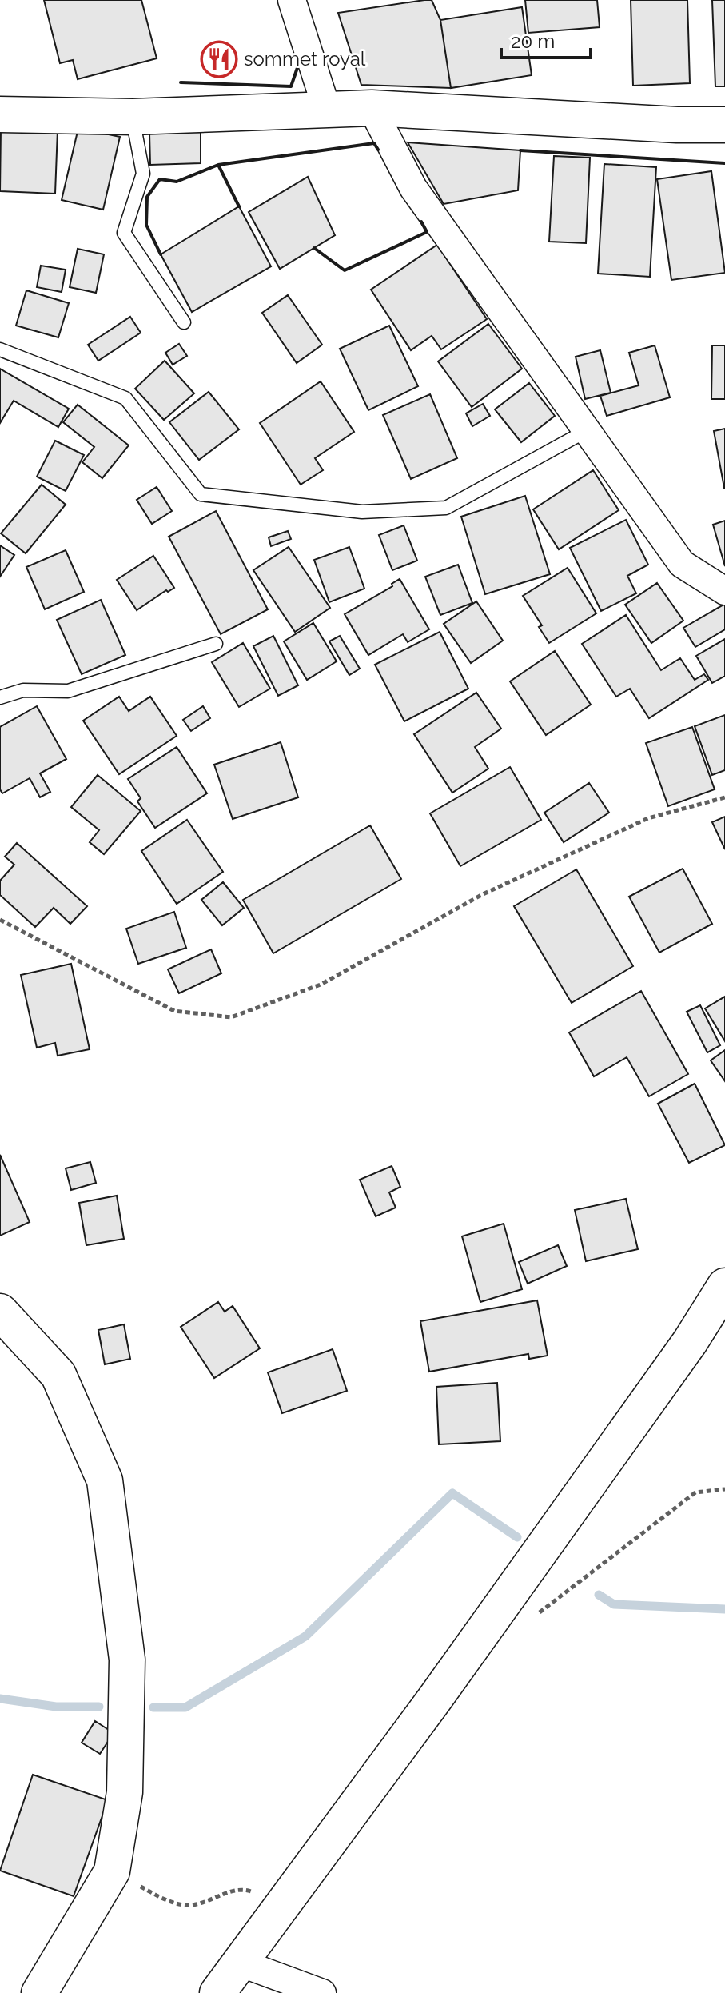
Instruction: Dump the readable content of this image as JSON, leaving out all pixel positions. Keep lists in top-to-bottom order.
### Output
{
  "places": {
    "restaurant": ["sommet royal"]
  },
  "scale_bar": "20 m"
}
